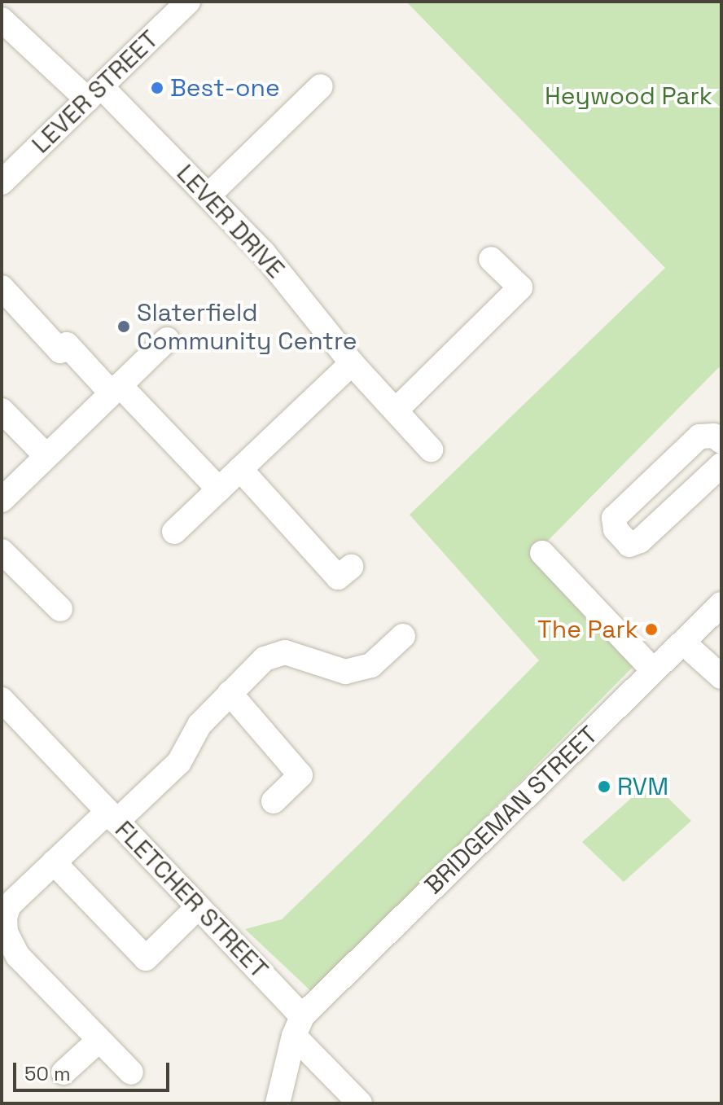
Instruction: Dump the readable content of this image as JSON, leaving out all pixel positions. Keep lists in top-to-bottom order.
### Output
{
  "streets": {
    "street": [
      "LEVER STREET",
      "LEVER DRIVE",
      "BRIDGEMAN STREET",
      "FLETCHER STREET"
    ]
  },
  "crossings": [
    ["LEVER STREET", "LEVER DRIVE"],
    ["BRIDGEMAN STREET", "FLETCHER STREET"]
  ],
  "parks": ["Heywood Park"],
  "places": [
    "Best-one",
    "Slaterfield Community Centre",
    "The Park",
    "RVM"
  ],
  "scale_bar": "50 m"
}
